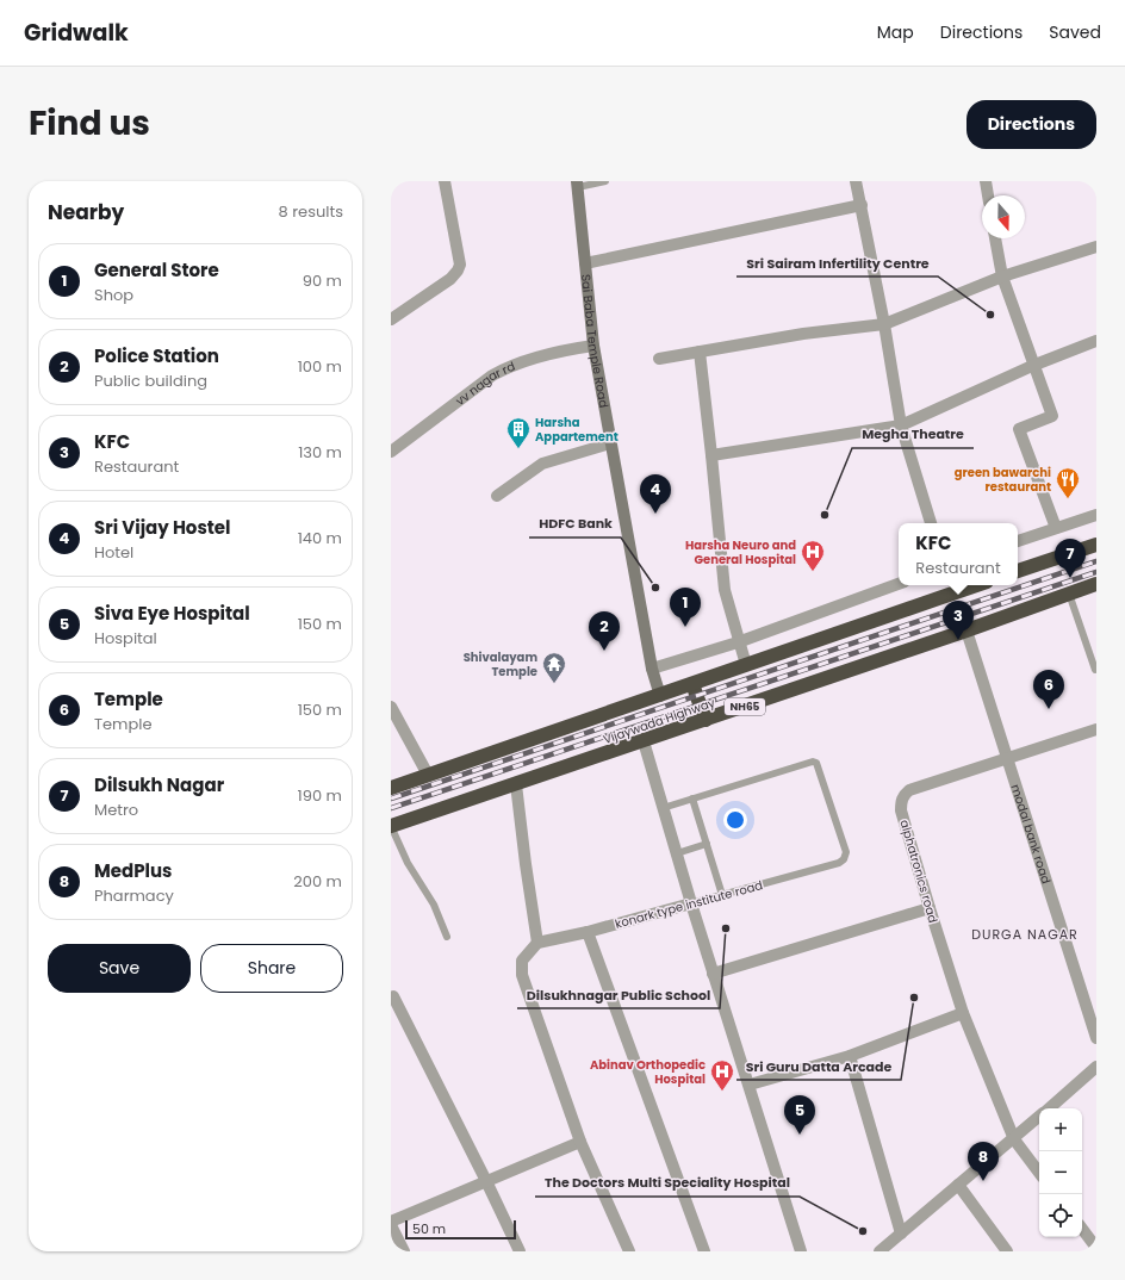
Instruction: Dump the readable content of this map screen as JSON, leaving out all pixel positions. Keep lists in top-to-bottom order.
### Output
{
  "streets": {
    "highway": ["NH65", "Vijaywada Highway"],
    "street": [
      "Sai Baba Temple Road",
      "vv nagar rd",
      "modal bank road",
      "alphatronics road",
      "konark type institute road"
    ]
  },
  "crossings": [
    ["Sai Baba Temple Road", "vv nagar rd"],
    ["Sai Baba Temple Road", "Vijaywada Highway"],
    ["Vijaywada Highway", "modal bank road"],
    ["modal bank road", "alphatronics road"]
  ],
  "districts": ["DURGA NAGAR"],
  "places": {
    "other": [
      "Sri Sairam Infertility Centre",
      "Megha Theatre",
      "HDFC Bank",
      "Dilsukhnagar Public School",
      "Sri Guru Datta Arcade",
      "The Doctors Multi Speciality Hospital"
    ],
    "building": ["Harsha Appartement"],
    "restaurant": ["green bawarchi restaurant"],
    "hospital": ["Harsha Neuro and General Hospital", "Abinav Orthopedic Hospital"],
    "temple": ["Shivalayam Temple"]
  },
  "scale_bar": "50 m",
  "north": "bottom",
  "page": {
    "header": "Gridwalk",
    "nav": ["Map", "Directions", "Saved"],
    "title": "Find us",
    "buttons": [
      "Directions",
      ["Save", "Share"]
    ],
    "heading": ["Nearby", "8 results"],
    "list": [
      {
        "mark": "1",
        "name": "General Store",
        "note": "Shop",
        "value": "90 m"
      },
      {
        "mark": "2",
        "name": "Police Station",
        "note": "Public building",
        "value": "100 m"
      },
      {
        "mark": "3",
        "name": "KFC",
        "note": "Restaurant",
        "value": "130 m"
      },
      {
        "mark": "4",
        "name": "Sri Vijay Hostel",
        "note": "Hotel",
        "value": "140 m"
      },
      {
        "mark": "5",
        "name": "Siva Eye Hospital",
        "note": "Hospital",
        "value": "150 m"
      },
      {
        "mark": "6",
        "name": "Temple",
        "note": "Temple",
        "value": "150 m"
      },
      {
        "mark": "7",
        "name": "Dilsukh Nagar",
        "note": "Metro",
        "value": "190 m"
      },
      {
        "mark": "8",
        "name": "MedPlus",
        "note": "Pharmacy",
        "value": "200 m"
      }
    ],
    "pins": [
      "4",
      "7",
      "1",
      "3",
      "2",
      "6",
      "5",
      "8"
    ],
    "popup": ["KFC", "Restaurant"],
    "map_buttons": ["+", "−"],
    "scale": "50 m"
  }
}
